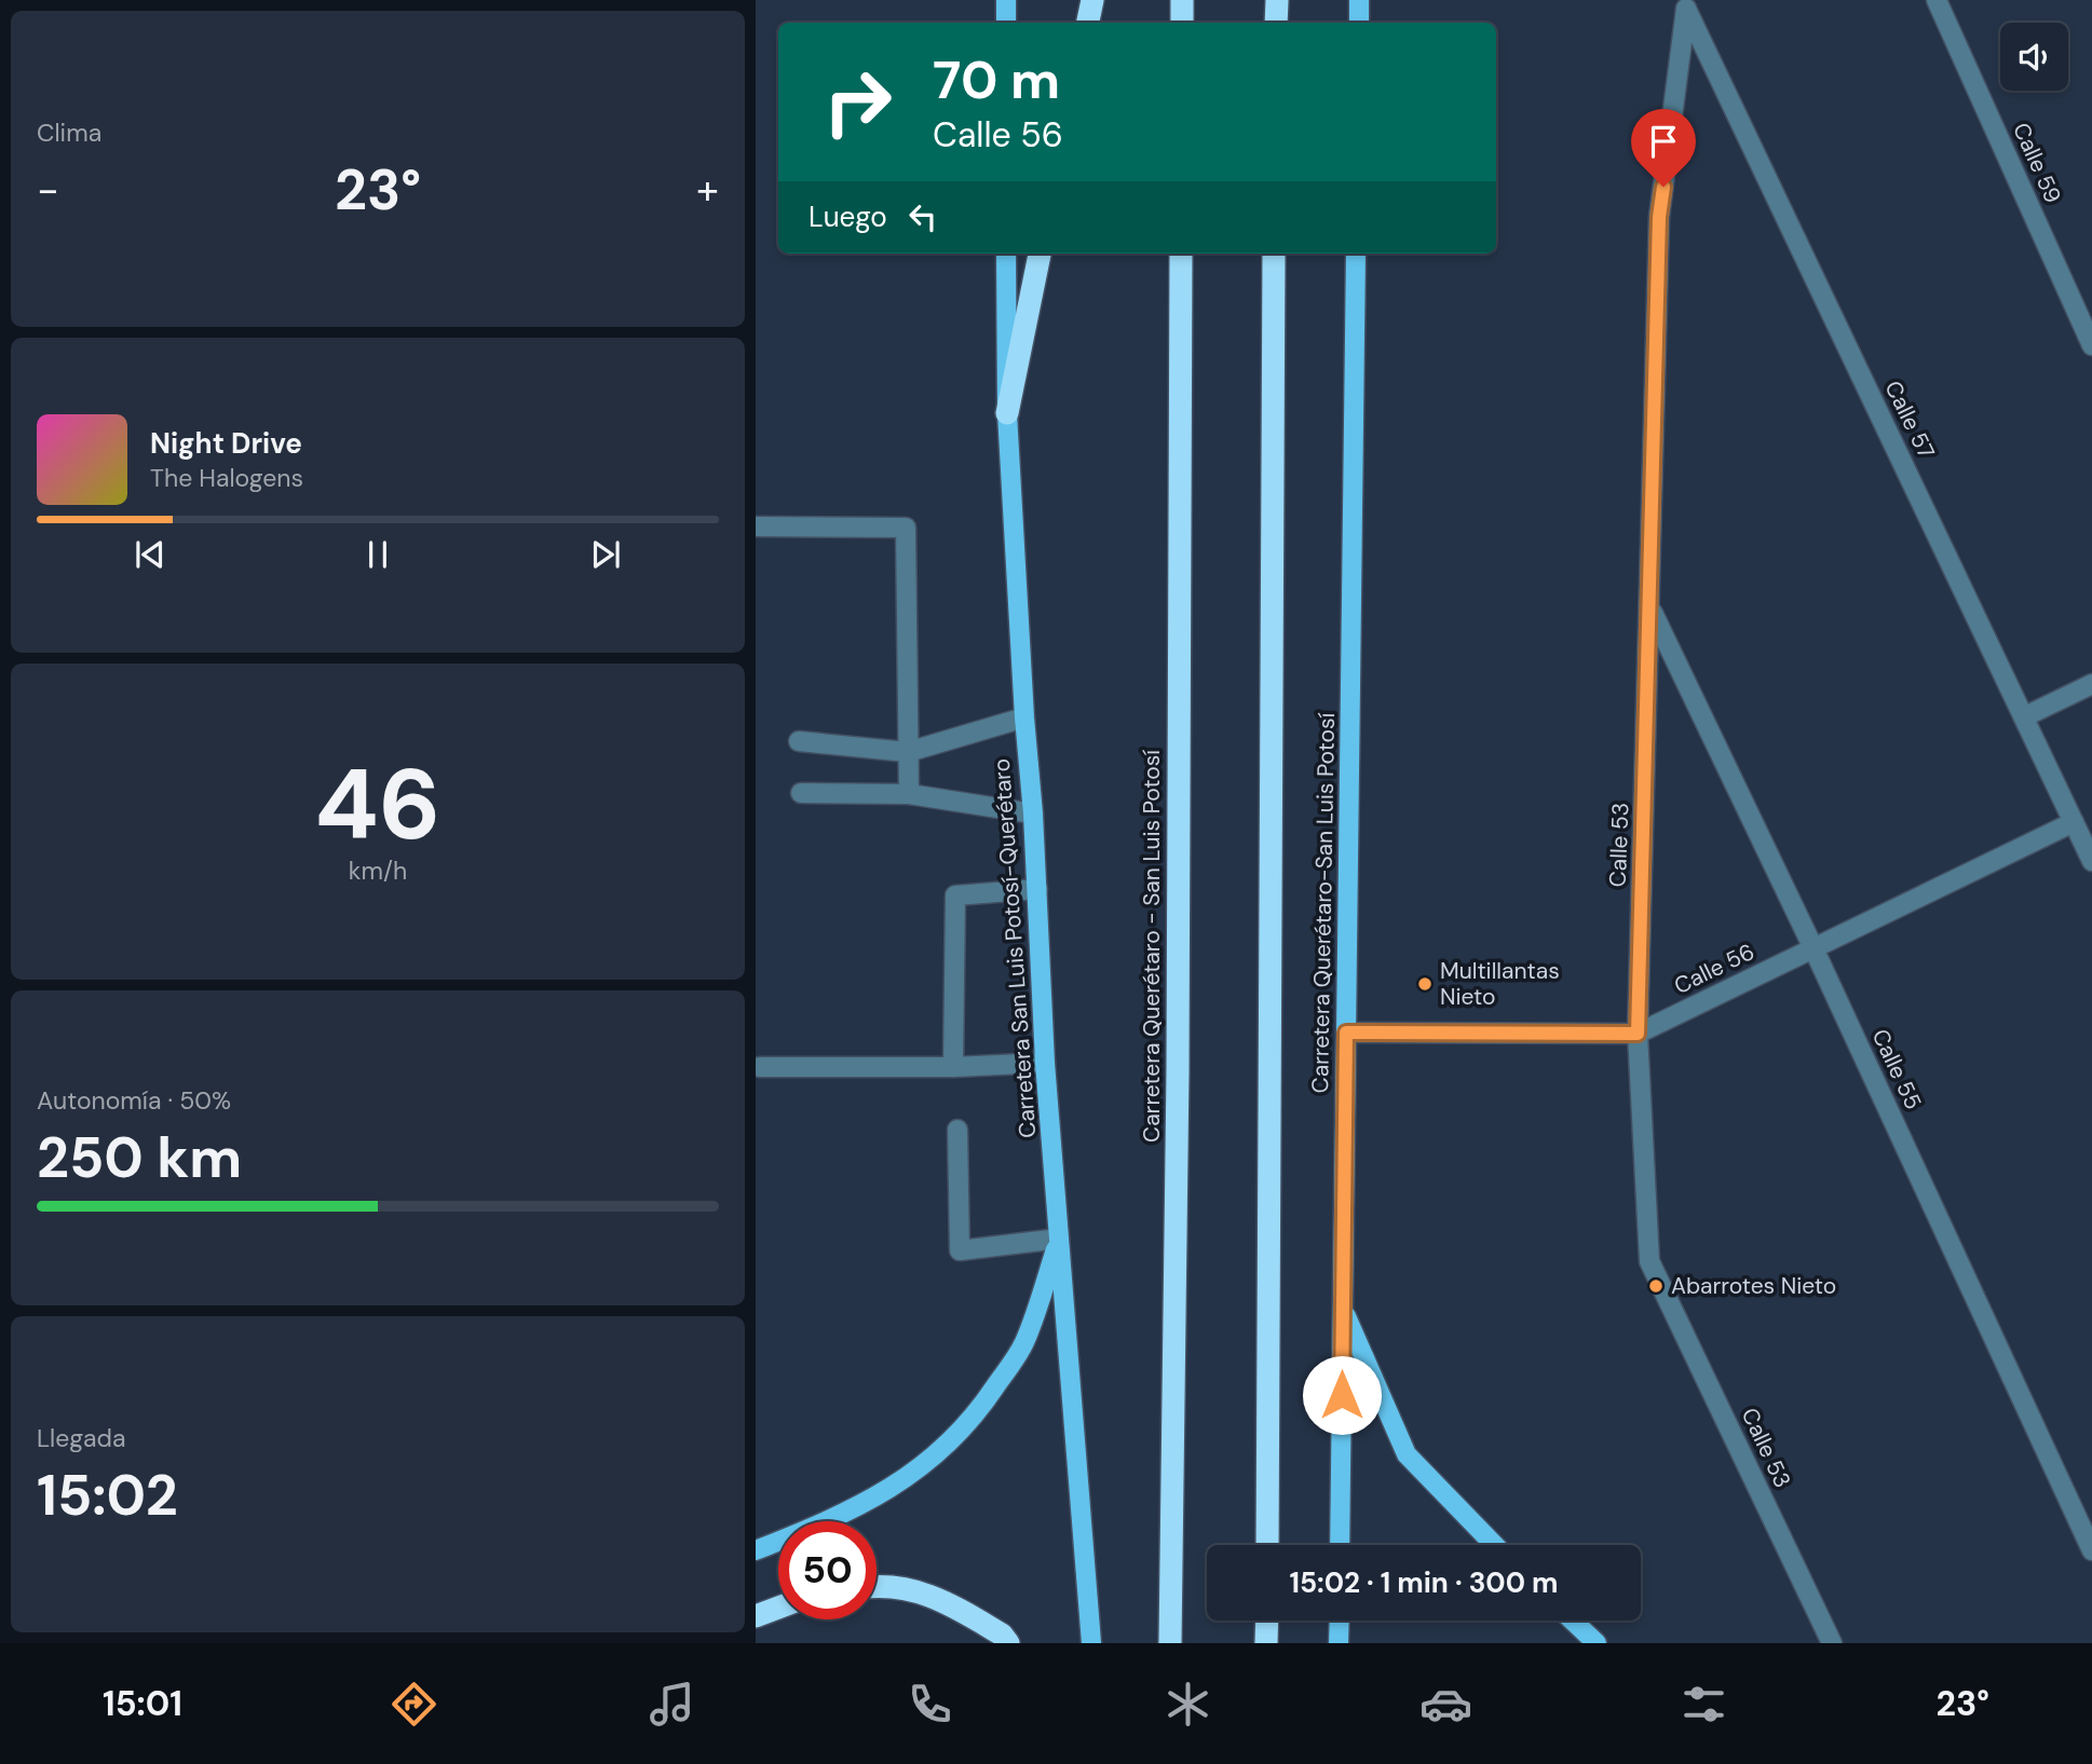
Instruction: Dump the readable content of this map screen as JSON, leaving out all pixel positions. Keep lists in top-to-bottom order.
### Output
{
  "streets": {
    "highway": ["Carretera Querétaro - San Luis Potosí"],
    "main road": ["Carretera Querétaro-San Luis Potosí", "Carretera San Luis Potosí-Querétaro"],
    "street": [
      "Calle 59",
      "Calle 57",
      "Calle 53",
      "Calle 56",
      "Calle 55"
    ]
  },
  "crossings": [
    ["Calle 57", "Calle 53"],
    ["Calle 57", "Calle 56"],
    ["Calle 53", "Calle 56"],
    ["Calle 53", "Calle 55"],
    ["Carretera Querétaro-San Luis Potosí", "Calle 56"],
    ["Calle 56", "Calle 55"]
  ],
  "places": ["Multillantas Nieto", "Abarrotes Nieto"],
  "page": {
    "tile": [
      "Clima",
      ["46", "km/h"],
      ["Autonomía · 50%", "250 km"],
      ["Llegada", "15:02"]
    ],
    "turn": ["70 m", "Calle 56"],
    "heat": ["−", "23°", "+"],
    "then": "Luego",
    "song": ["Night Drive", "The Halogens"],
    "limit": "50",
    "trip": "15:02 · 1 min · 300 m",
    "tabs": ["15:01", "23°"]
  }
}
